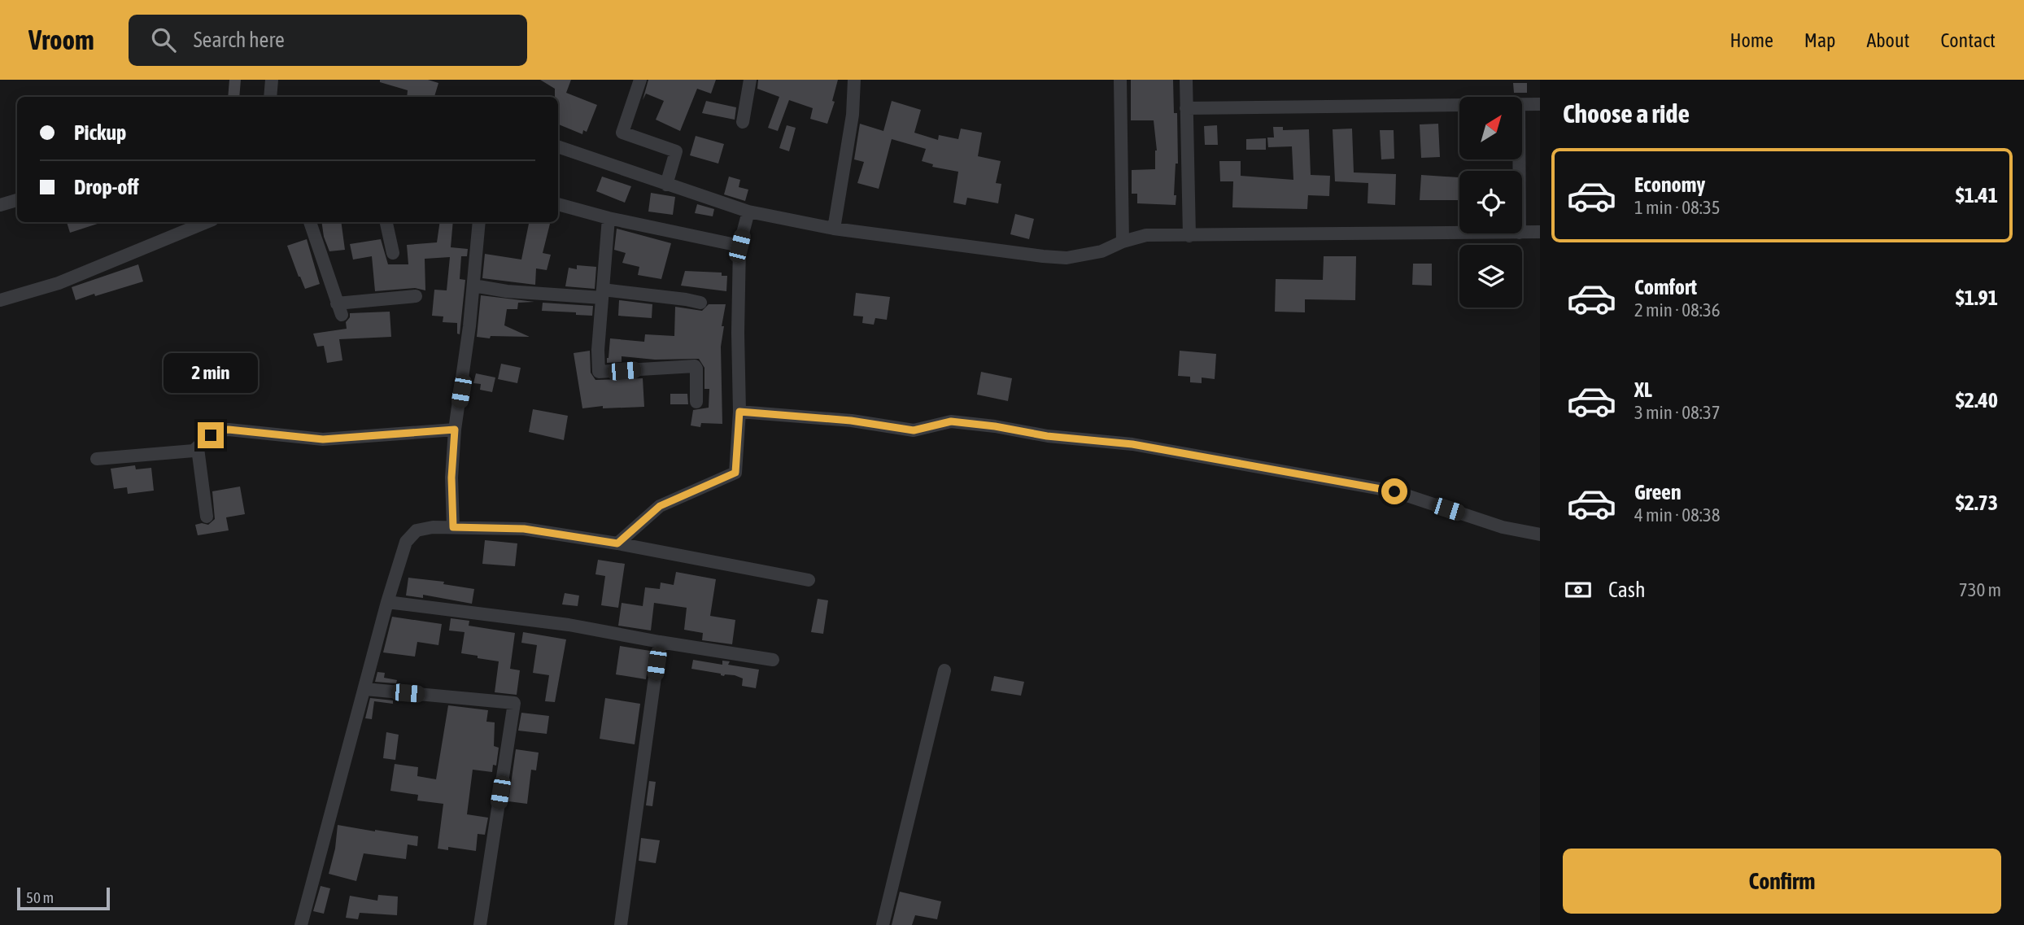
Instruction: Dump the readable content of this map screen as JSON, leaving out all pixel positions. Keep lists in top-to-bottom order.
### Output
{
  "scale_bar": "50 m",
  "north": "top right",
  "page": {
    "header": "Vroom",
    "search": "Search here",
    "nav": [
      "Home",
      "Map",
      "About",
      "Contact"
    ],
    "heading": "Choose a ride",
    "banner": ["Pickup", "Drop-off"],
    "list": [
      {
        "name": "Economy",
        "note": "1 min · 08:35",
        "value": "$1.41"
      },
      {
        "name": "Comfort",
        "note": "2 min · 08:36",
        "value": "$1.91"
      },
      {
        "name": "XL",
        "note": "3 min · 08:37",
        "value": "$2.40"
      },
      {
        "name": "Green",
        "note": "4 min · 08:38",
        "value": "$2.73"
      }
    ],
    "bubble": "2 min",
    "pay": ["Cash", "730 m"],
    "buttons": "Confirm",
    "scale": "50 m"
  }
}
